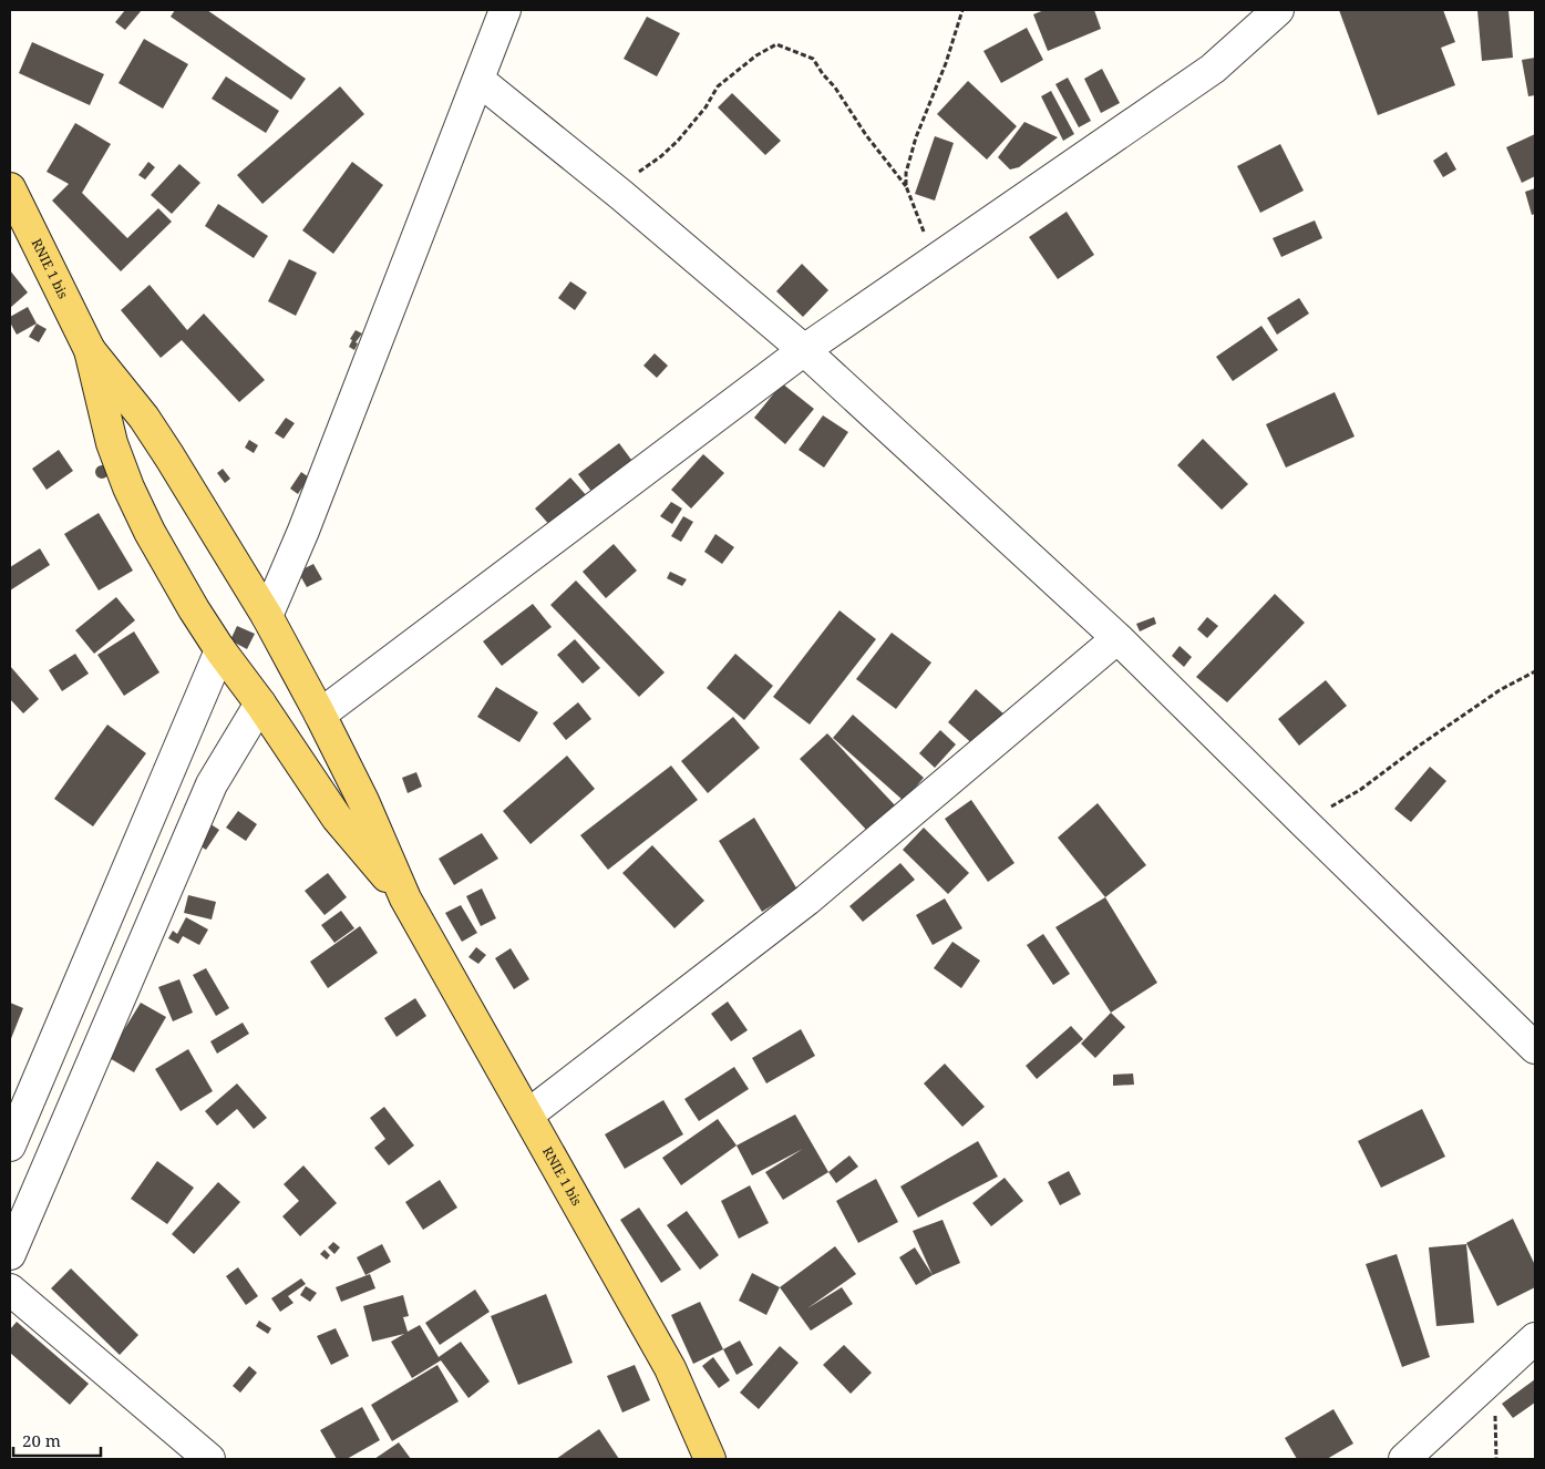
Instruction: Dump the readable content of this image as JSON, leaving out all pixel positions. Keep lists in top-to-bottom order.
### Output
{
  "streets": {
    "main road": ["RNIE 1 bis"]
  },
  "scale_bar": "20 m"
}
